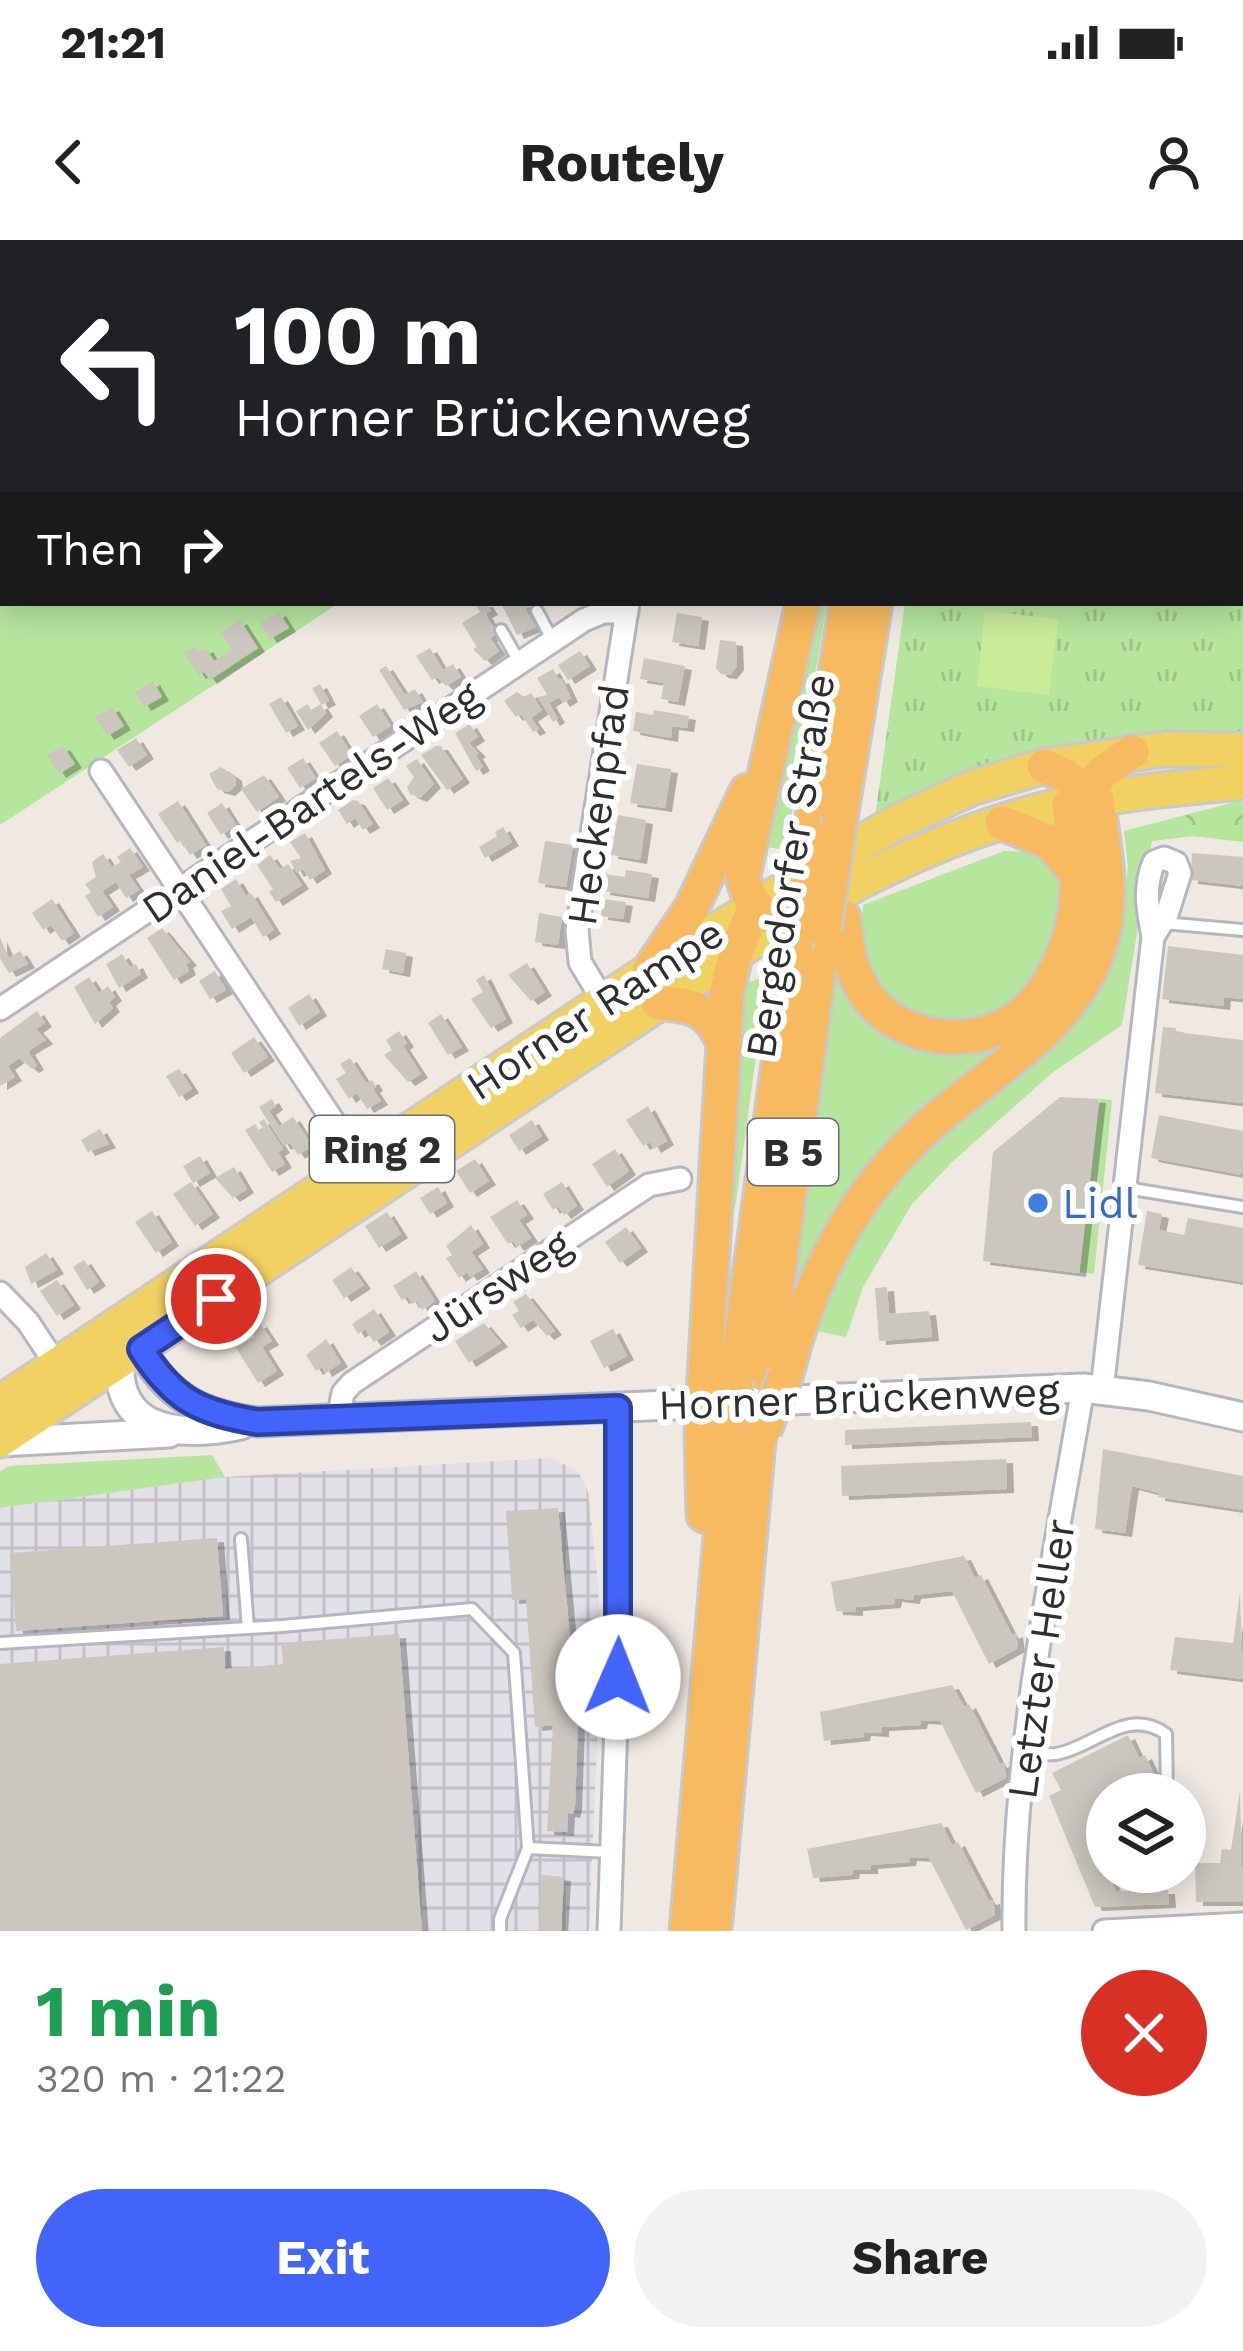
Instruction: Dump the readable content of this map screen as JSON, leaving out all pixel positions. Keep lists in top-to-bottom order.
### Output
{
  "streets": {
    "highway": ["Bergedorfer Straße", "B 5"],
    "main road": ["Horner Rampe", "Ring 2"],
    "street": [
      "Daniel-Bartels-Weg",
      "Heckenpfad",
      "Jürsweg",
      "Horner Brückenweg",
      "Letzter Heller"
    ]
  },
  "crossings": [
    ["Daniel-Bartels-Weg", "Heckenpfad"],
    ["Heckenpfad", "Horner Rampe"],
    ["Bergedorfer Straße", "Horner Rampe"],
    ["Bergedorfer Straße", "B 5"],
    ["Horner Rampe", "Horner Brückenweg"],
    ["Jürsweg", "Horner Brückenweg"],
    ["Horner Brückenweg", "Letzter Heller"]
  ],
  "places": ["Lidl"],
  "page": {
    "status": "21:21",
    "header": "Routely",
    "turn": ["100 m", "Horner Brückenweg"],
    "then": "Then",
    "heading": ["1 min", "320 m · 21:22"],
    "buttons": ["Exit", "Share"]
  }
}
